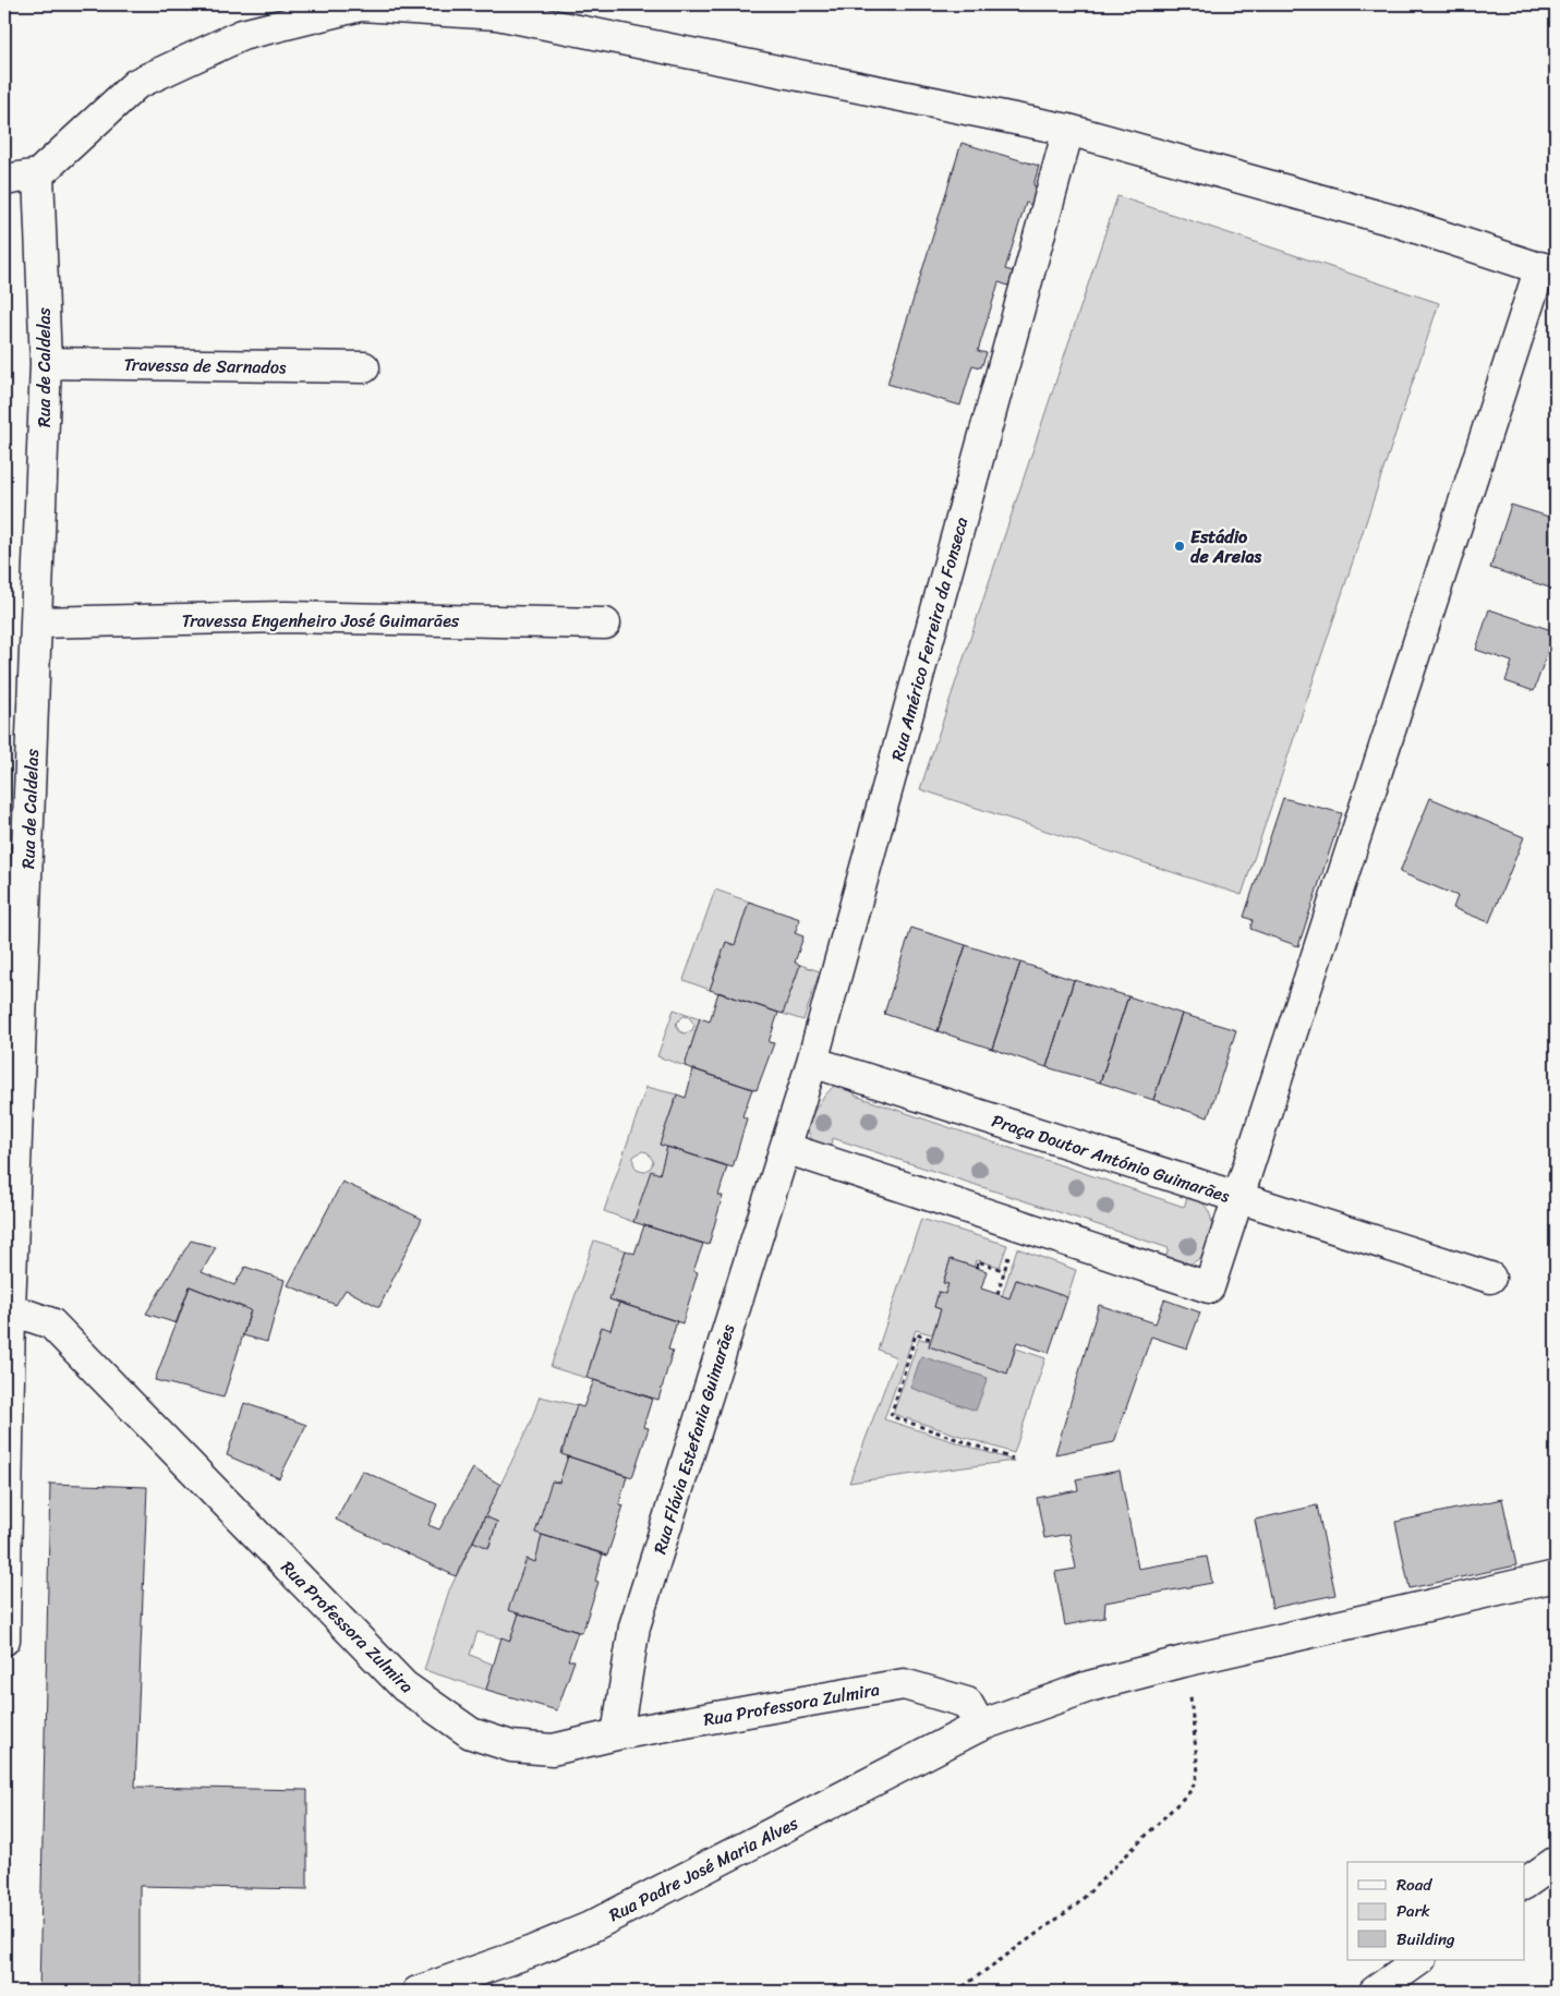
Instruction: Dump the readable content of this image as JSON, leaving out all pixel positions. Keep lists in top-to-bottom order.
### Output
{
  "streets": {
    "street": [
      "Travessa de Sarnados",
      "Rua de Caldelas",
      "Travessa Engenheiro José Guimarães",
      "Rua Américo Ferreira da Fonseca",
      "Praça Doutor António Guimarães",
      "Rua Flávia Estefania Guimarães",
      "Rua Professora Zulmira",
      "Rua Padre José Maria Alves"
    ]
  },
  "crossings": [
    ["Travessa de Sarnados", "Rua de Caldelas"],
    ["Rua de Caldelas", "Travessa Engenheiro José Guimarães"],
    ["Rua de Caldelas", "Rua Professora Zulmira"],
    ["Rua Américo Ferreira da Fonseca", "Praça Doutor António Guimarães"],
    ["Rua Américo Ferreira da Fonseca", "Rua Flávia Estefania Guimarães"],
    ["Praça Doutor António Guimarães", "Rua Flávia Estefania Guimarães"],
    ["Rua Flávia Estefania Guimarães", "Rua Professora Zulmira"],
    ["Rua Professora Zulmira", "Rua Padre José Maria Alves"]
  ],
  "places": ["Estádio de Areias"],
  "legend": ["Road", "Park", "Building"]
}
